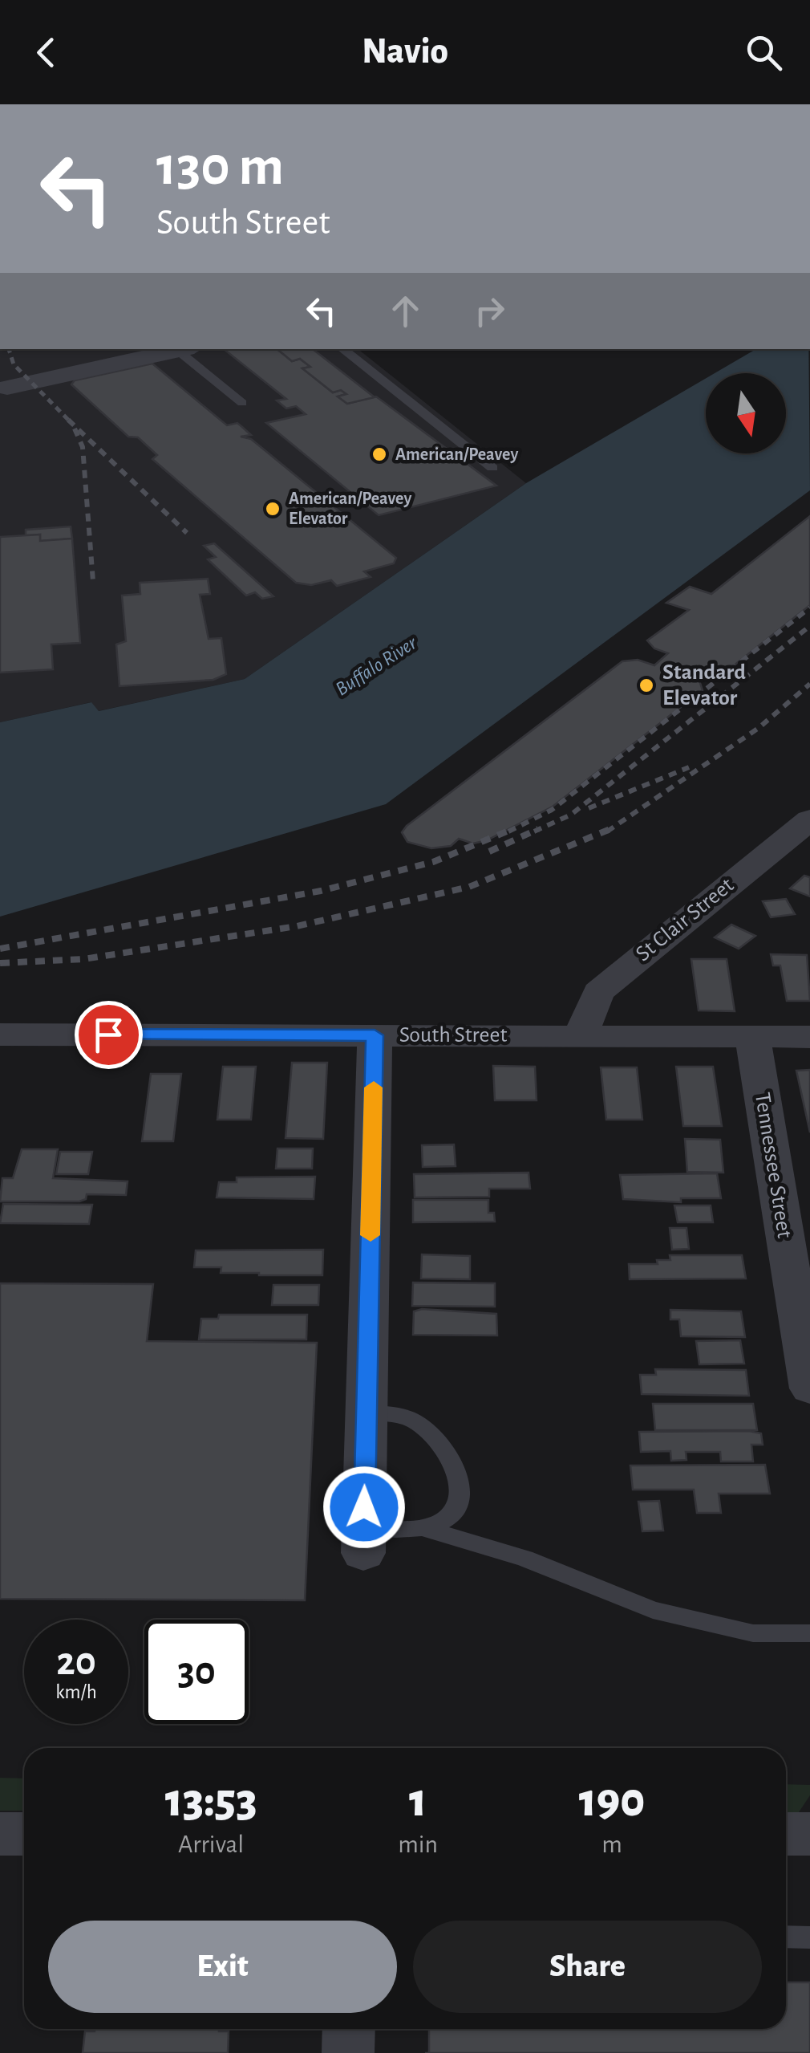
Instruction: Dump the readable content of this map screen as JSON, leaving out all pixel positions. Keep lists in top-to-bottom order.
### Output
{
  "streets": {
    "street": ["St Clair Street", "South Street", "Tennessee Street"]
  },
  "crossings": [
    ["St Clair Street", "South Street"],
    ["South Street", "Tennessee Street"]
  ],
  "water": ["Buffalo River"],
  "places": ["American/Peavey", "American/Peavey Elevator", "Standard Elevator"],
  "north": "bottom",
  "page": {
    "header": "Navio",
    "turn": ["130 m", "South Street"],
    "speed": "20 km/h",
    "limit": "30",
    "eta": [
      "13:53",
      "Arrival",
      "1",
      "min",
      "190",
      "m"
    ],
    "buttons": ["Exit", "Share"]
  }
}
